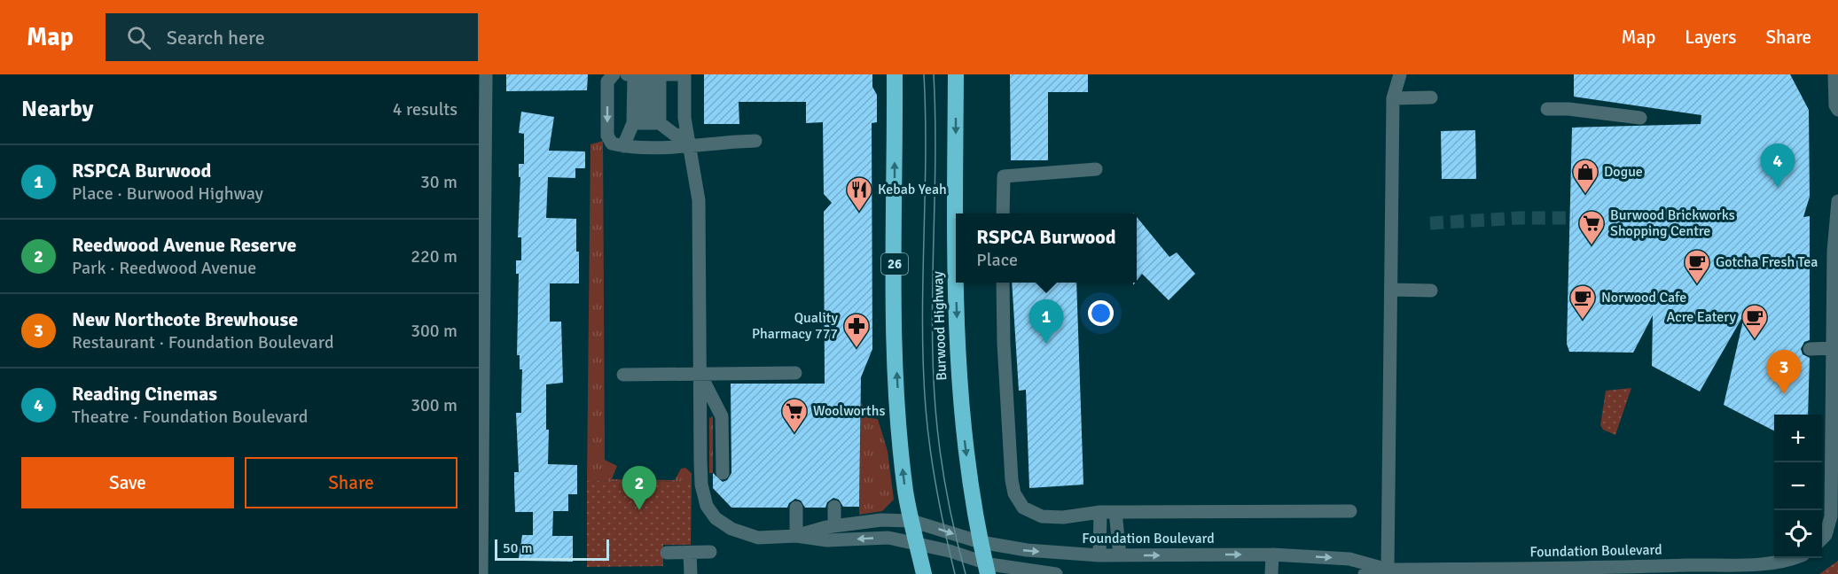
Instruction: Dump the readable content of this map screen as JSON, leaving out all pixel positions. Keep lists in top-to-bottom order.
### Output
{
  "streets": {
    "highway": ["26", "Burwood Highway"],
    "street": ["Foundation Boulevard"]
  },
  "crossings": [
    ["26", "Foundation Boulevard"],
    ["Burwood Highway", "Foundation Boulevard"]
  ],
  "places": {
    "shop": ["Dogue"],
    "restaurant": ["Kebab Yeah"],
    "supermarket": ["Burwood Brickworks Shopping Centre", "Woolworths"],
    "cafe": ["Gotcha Fresh Tea", "Norwood Cafe", "Acre Eatery"],
    "pharmacy": ["Quality Pharmacy 777"]
  },
  "scale_bar": "50 m",
  "page": {
    "header": "Map",
    "search": "Search here",
    "nav": ["Map", "Layers", "Share"],
    "heading": ["Nearby", "4 results"],
    "list": [
      {
        "mark": "1",
        "name": "RSPCA Burwood",
        "note": "Place · Burwood Highway",
        "value": "30 m"
      },
      {
        "mark": "2",
        "name": "Reedwood Avenue Reserve",
        "note": "Park · Reedwood Avenue",
        "value": "220 m"
      },
      {
        "mark": "3",
        "name": "New Northcote Brewhouse",
        "note": "Restaurant · Foundation Boulevard",
        "value": "300 m"
      },
      {
        "mark": "4",
        "name": "Reading Cinemas",
        "note": "Theatre · Foundation Boulevard",
        "value": "300 m"
      }
    ],
    "pins": [
      "4",
      "1",
      "3",
      "2"
    ],
    "popup": ["RSPCA Burwood", "Place"],
    "map_buttons": ["+", "−"],
    "buttons": ["Save", "Share"],
    "scale": "50 m"
  }
}
